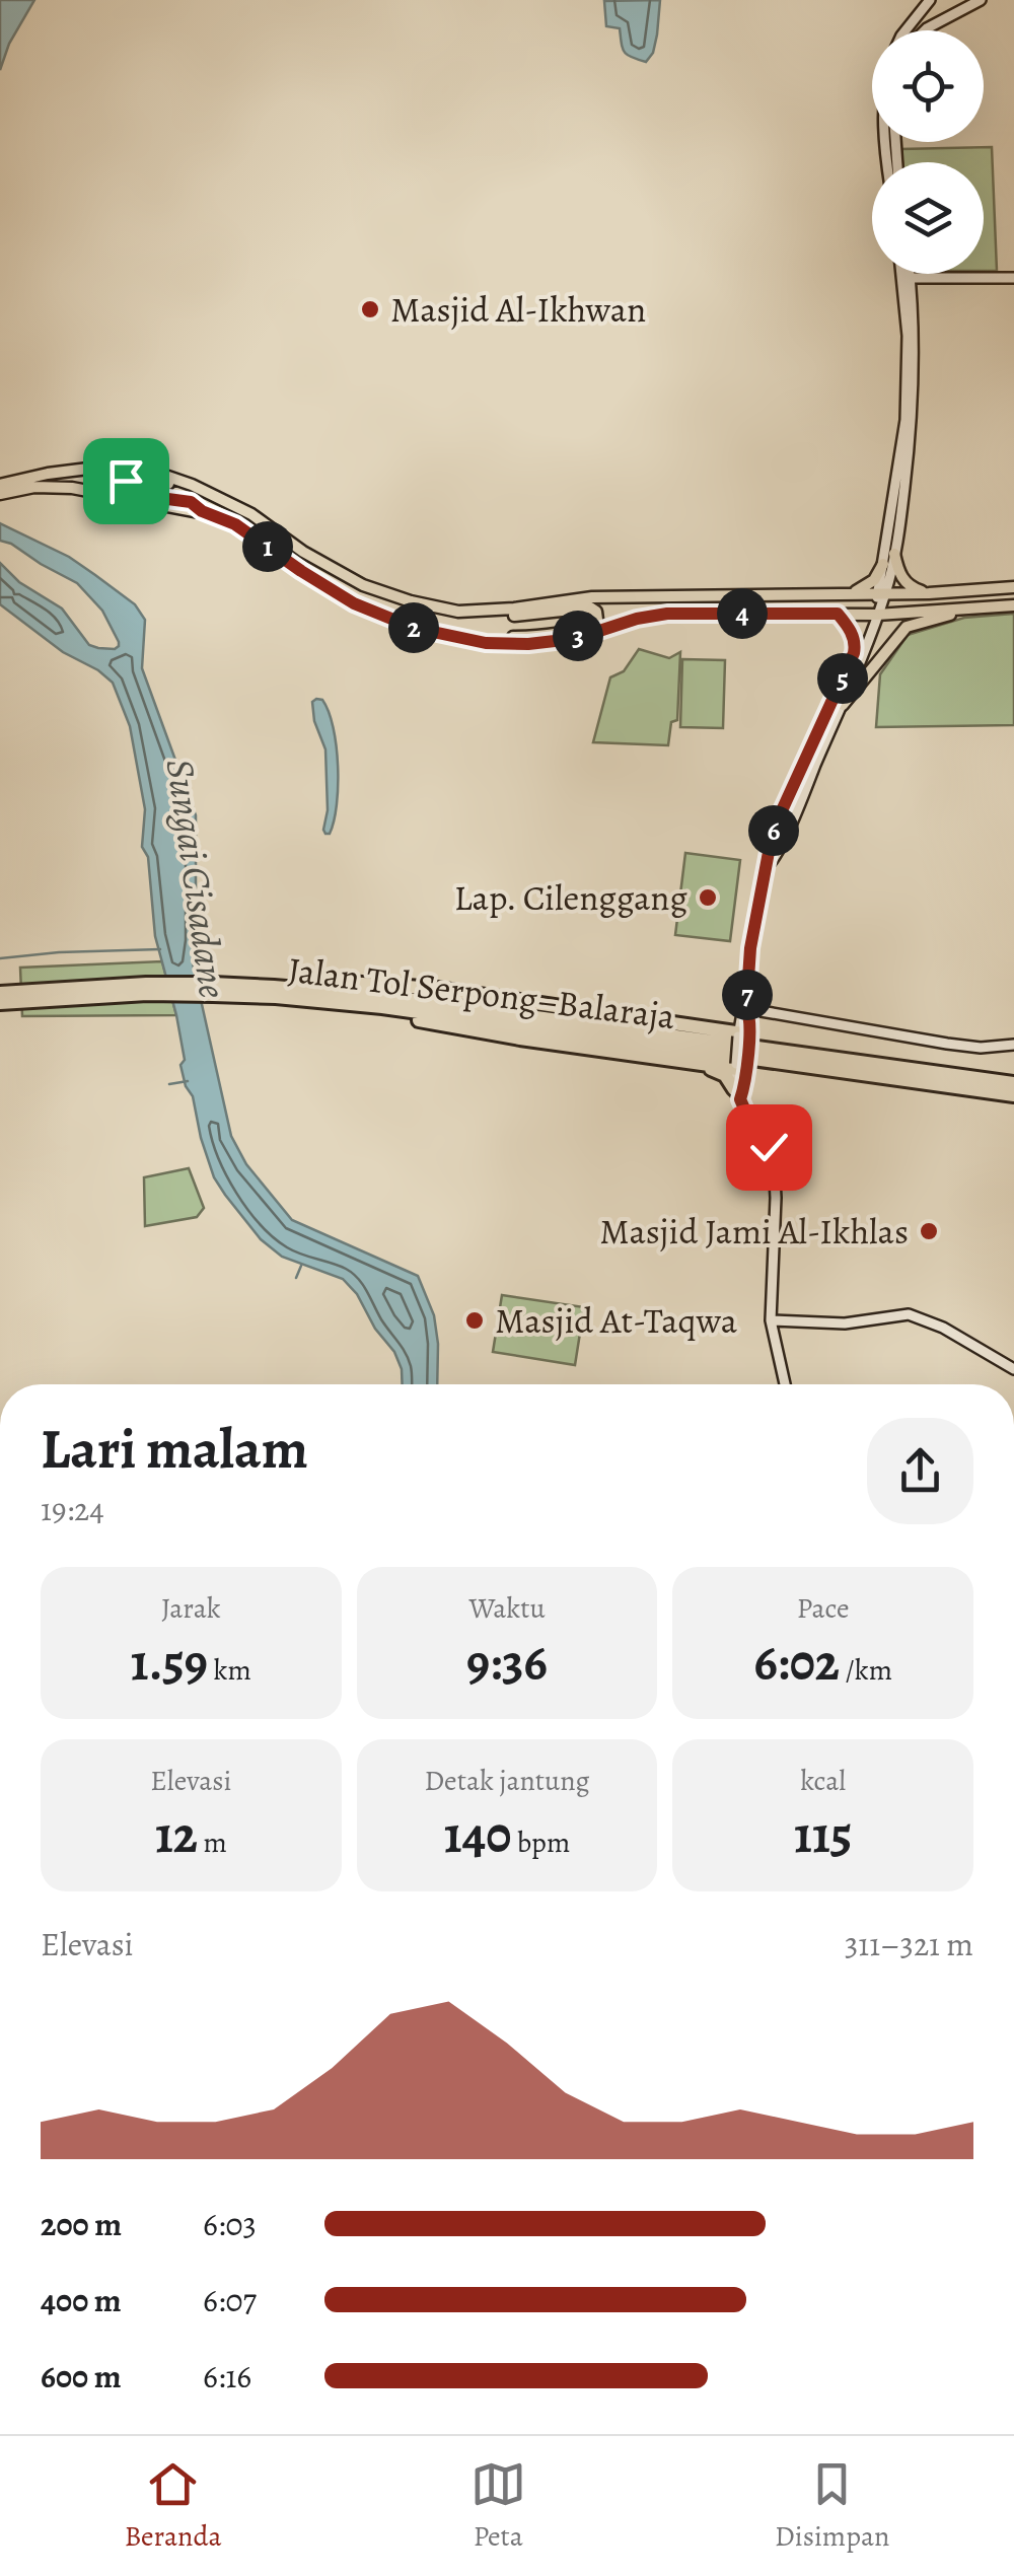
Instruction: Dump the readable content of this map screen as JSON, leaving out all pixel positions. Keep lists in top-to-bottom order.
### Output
{
  "streets": {
    "highway": ["Jalan Tol Serpong–Balaraja"]
  },
  "water": ["Sungai Cisadane"],
  "places": [
    "Masjid Al-Ikhwan",
    "Lap. Cilenggang",
    "Masjid Jami Al-Ikhlas",
    "Masjid At-Taqwa"
  ],
  "page": {
    "pins": [
      "1",
      "4",
      "2",
      "3",
      "5",
      "6",
      "7"
    ],
    "heading": ["Lari malam", "19:24"],
    "stats": [
      ["Jarak", "1.59 km"],
      ["Waktu", "9:36"],
      ["Pace", "6:02 /km"],
      ["Elevasi", "12 m"],
      ["Detak jantung", "140 bpm"],
      ["kcal", "115"]
    ],
    "chart": ["Elevasi", "311–321 m"],
    "list": [
      {
        "name": "200 m",
        "note": "6:03"
      },
      {
        "name": "400 m",
        "note": "6:07"
      },
      {
        "name": "600 m",
        "note": "6:16"
      }
    ],
    "tabs": ["Beranda", "Peta", "Disimpan"]
  }
}
